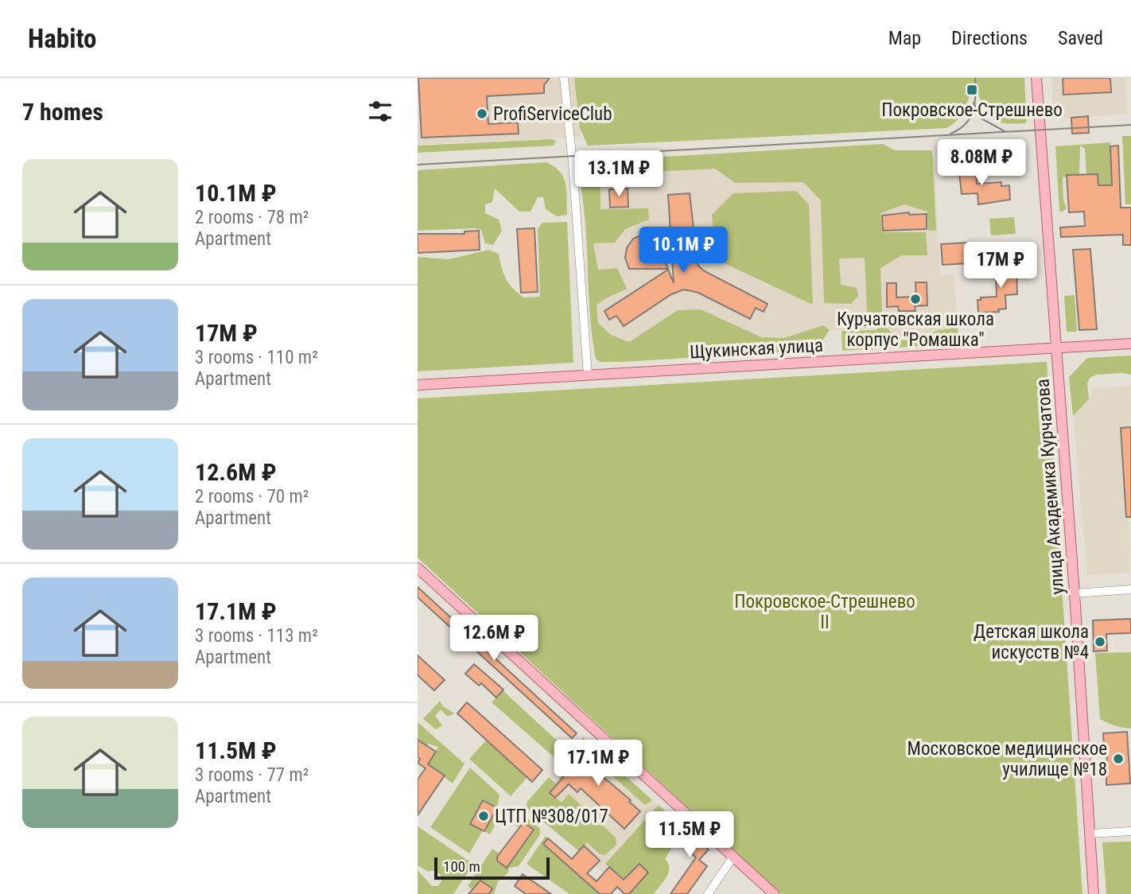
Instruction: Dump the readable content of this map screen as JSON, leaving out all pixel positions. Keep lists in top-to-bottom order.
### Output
{
  "streets": {
    "main road": ["Щукинская улица", "улица Академика Курчатова"]
  },
  "crossings": [
    ["Щукинская улица", "улица Академика Курчатова"]
  ],
  "parks": ["Покровское-Стрешнево II"],
  "places": {
    "transit": ["Покровское-Стрешнево"],
    "other": [
      "ProfiServiceClub",
      "Курчатовская школа корпус \"Ромашка\"",
      "Детская школа искусств №4",
      "Московское медицинское училище №18",
      "ЦТП №308/017"
    ]
  },
  "scale_bar": "100 m",
  "page": {
    "header": "Habito",
    "nav": ["Map", "Directions", "Saved"],
    "heading": "7 homes",
    "price": [
      "8.08M ₽",
      "13.1M ₽",
      "10.1M ₽",
      "17M ₽",
      "12.6M ₽",
      "17.1M ₽",
      "11.5M ₽"
    ],
    "list": [
      {
        "name": "10.1M ₽",
        "note": "2 rooms · 78 m² · Apartment"
      },
      {
        "name": "17M ₽",
        "note": "3 rooms · 110 m² · Apartment"
      },
      {
        "name": "12.6M ₽",
        "note": "2 rooms · 70 m² · Apartment"
      },
      {
        "name": "17.1M ₽",
        "note": "3 rooms · 113 m² · Apartment"
      },
      {
        "name": "11.5M ₽",
        "note": "3 rooms · 77 m² · Apartment"
      }
    ],
    "scale": "100 m"
  }
}
